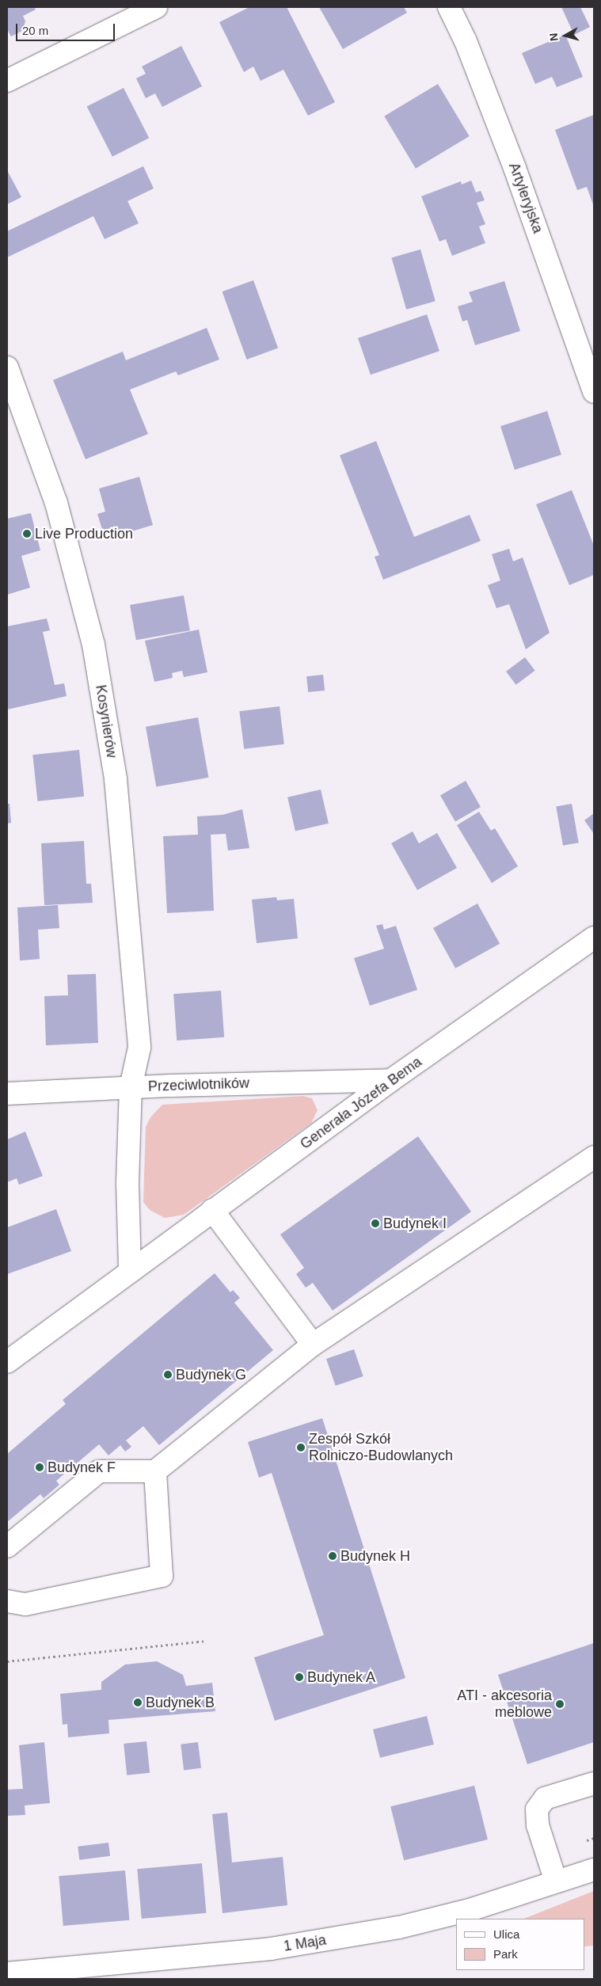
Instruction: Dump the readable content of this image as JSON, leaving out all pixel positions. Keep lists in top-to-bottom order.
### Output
{
  "streets": {
    "street": [
      "Artyleryjska",
      "Kosynierów",
      "Przeciwlotników",
      "Generała Józefa Bema",
      "1 Maja"
    ]
  },
  "crossings": [
    ["Kosynierów", "Przeciwlotników"],
    ["Przeciwlotników", "Generała Józefa Bema"]
  ],
  "places": [
    "Live Production",
    "Budynek I",
    "Budynek G",
    "Zespół Szkół Rolniczo-Budowlanych",
    "Budynek F",
    "Budynek H",
    "Budynek A",
    "Budynek B",
    "ATI - akcesoria meblowe"
  ],
  "legend": ["Ulica", "Park"],
  "scale_bar": "20 m",
  "north": "left"
}
